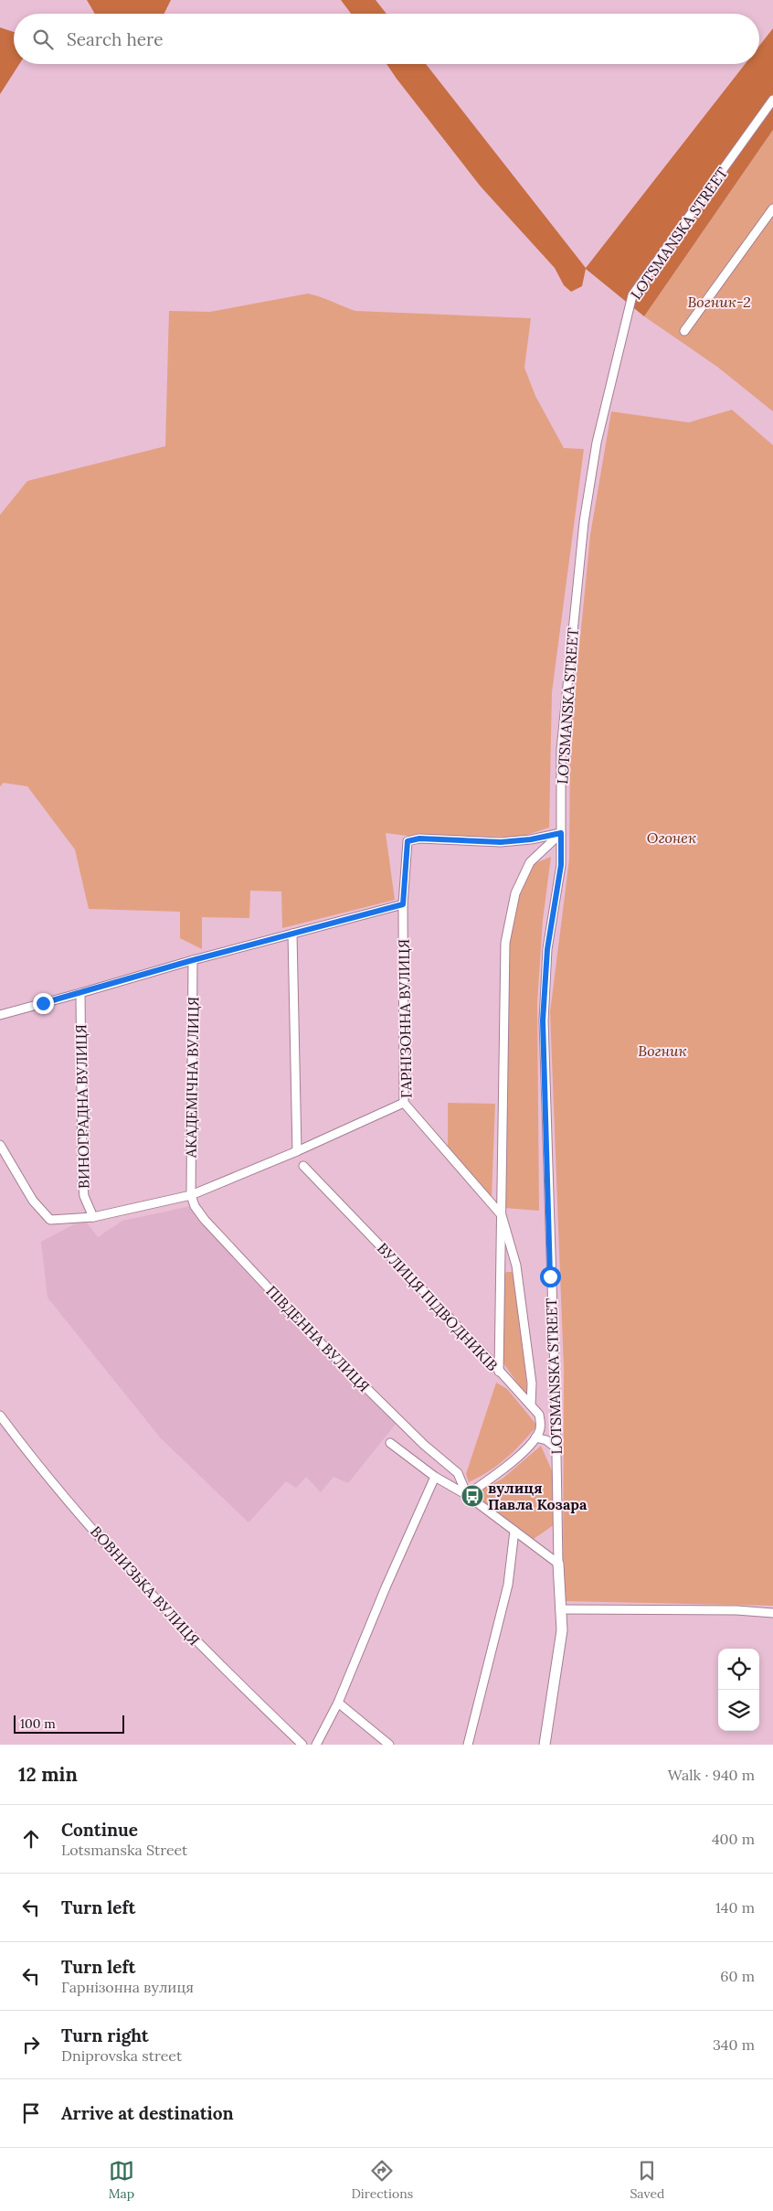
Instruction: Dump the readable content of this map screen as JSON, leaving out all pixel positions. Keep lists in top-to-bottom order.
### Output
{
  "streets": {
    "street": [
      "LOTSMANSKA STREET",
      "ГАРНІЗОННА ВУЛИЦЯ",
      "АКАДЕМІЧНА ВУЛИЦЯ",
      "ВИНОГРАДНА ВУЛИЦЯ",
      "ВУЛИЦЯ ПІДВОДНИКІВ",
      "ПІВДЕННА ВУЛИЦЯ",
      "ВОВНИЗЬКА ВУЛИЦЯ"
    ]
  },
  "crossings": [
    ["LOTSMANSKA STREET", "ГАРНІЗОННА ВУЛИЦЯ"],
    ["АКАДЕМІЧНА ВУЛИЦЯ", "ПІВДЕННА ВУЛИЦЯ"]
  ],
  "parks": ["Вогник-2", "Огонек", "Вогник"],
  "places": {
    "bus stop": ["вулиця Павла Козара"]
  },
  "scale_bar": "100 m",
  "page": {
    "search": "Search here",
    "scale": "100 m",
    "heading": ["12 min", "Walk · 940 m"],
    "list": [
      ["Continue", "Lotsmanska Street", "400 m"],
      ["Turn left", "140 m"],
      ["Turn left", "Гарнізонна вулиця", "60 m"],
      ["Turn right", "Dniprovska street", "340 m"],
      "Arrive at destination"
    ],
    "nav": ["Map", "Directions", "Saved"]
  }
}
